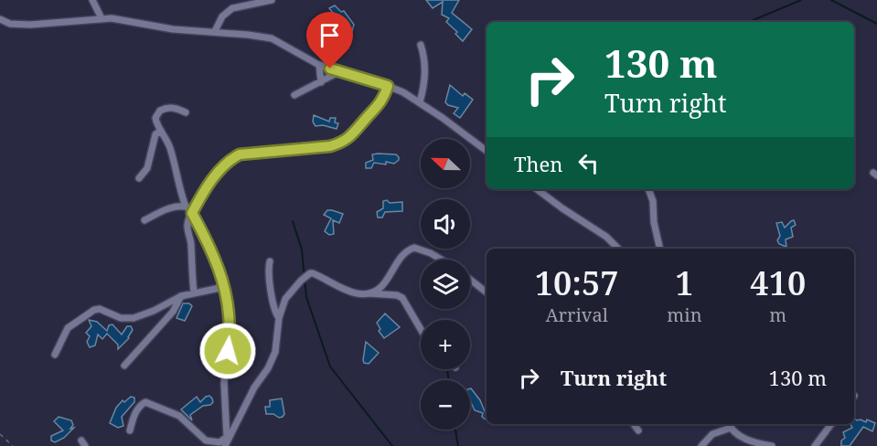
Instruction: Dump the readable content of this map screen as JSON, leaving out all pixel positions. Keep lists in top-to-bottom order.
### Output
{
  "north": "left",
  "page": {
    "turn": ["130 m", "Turn right"],
    "then": "Then",
    "map_buttons": ["+", "−"],
    "eta": [
      "10:57",
      "Arrival",
      "1",
      "min",
      "410",
      "m"
    ],
    "list": [
      {
        "name": "Turn right",
        "value": "130 m"
      }
    ]
  }
}
